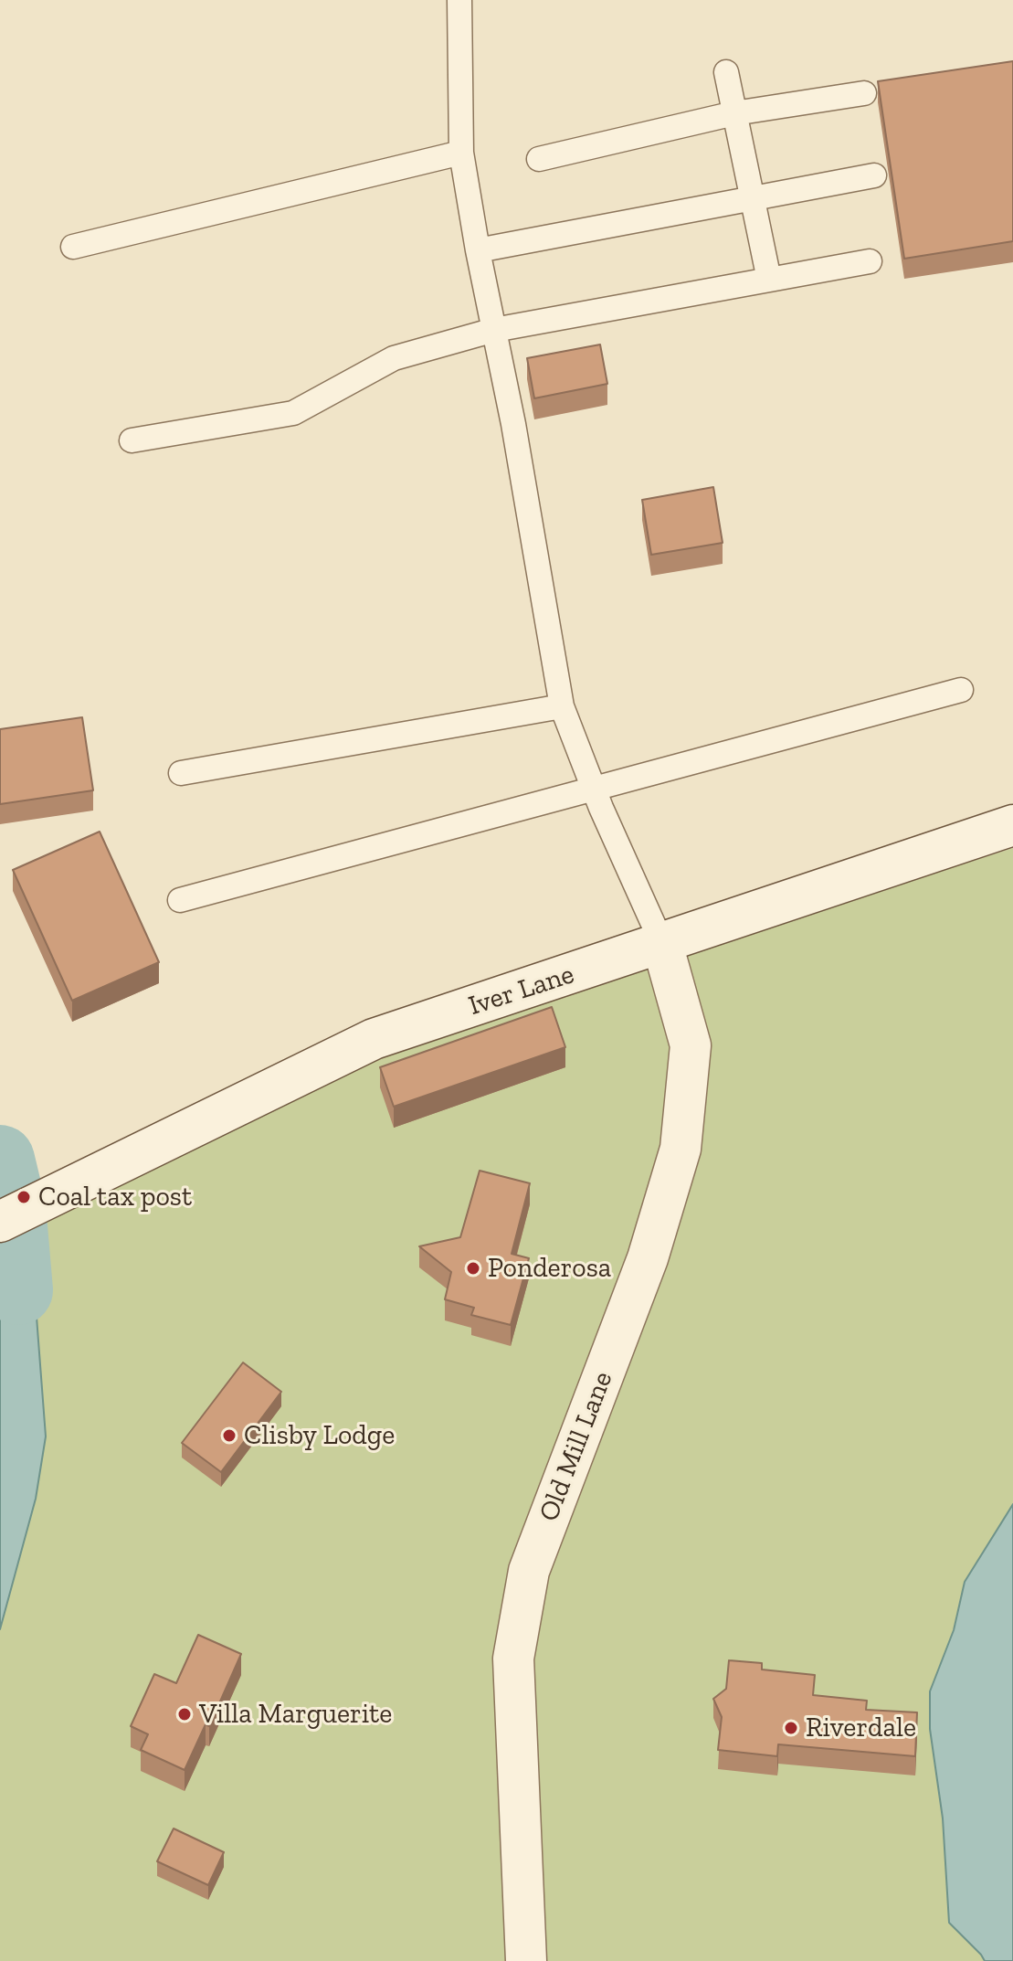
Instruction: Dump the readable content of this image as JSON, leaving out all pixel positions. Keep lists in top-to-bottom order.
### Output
{
  "streets": {
    "main road": ["Iver Lane", "Old Mill Lane"]
  },
  "crossings": [
    ["Iver Lane", "Old Mill Lane"]
  ],
  "places": [
    "Coal tax post",
    "Ponderosa",
    "Clisby Lodge",
    "Villa Marguerite",
    "Riverdale"
  ]
}
